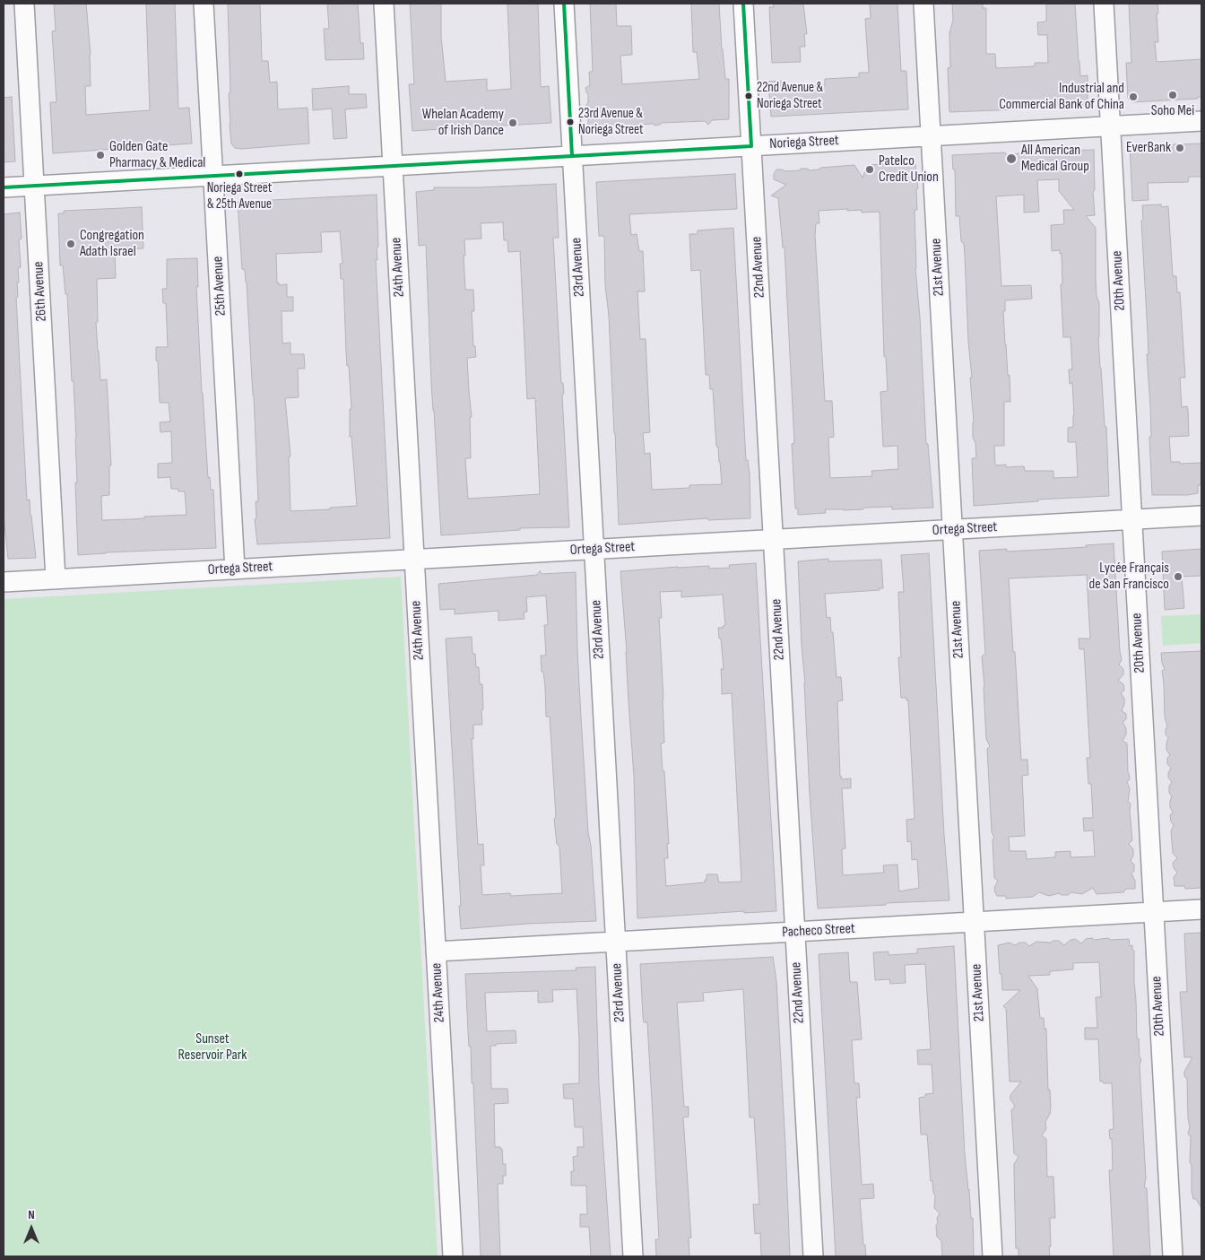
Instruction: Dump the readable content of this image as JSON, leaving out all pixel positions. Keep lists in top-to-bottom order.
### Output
{
  "streets": {
    "street": [
      "Noriega Street",
      "24th Avenue",
      "23rd Avenue",
      "22nd Avenue",
      "21st Avenue",
      "20th Avenue",
      "25th Avenue",
      "26th Avenue",
      "Ortega Street",
      "Pacheco Street"
    ]
  },
  "crossings": [
    ["Noriega Street", "24th Avenue"],
    ["Noriega Street", "23rd Avenue"],
    ["Noriega Street", "22nd Avenue"],
    ["Noriega Street", "21st Avenue"],
    ["Noriega Street", "20th Avenue"],
    ["Noriega Street", "25th Avenue"],
    ["Noriega Street", "26th Avenue"],
    ["24th Avenue", "Ortega Street"],
    ["24th Avenue", "Pacheco Street"],
    ["23rd Avenue", "Ortega Street"],
    ["23rd Avenue", "Pacheco Street"],
    ["22nd Avenue", "Ortega Street"],
    ["22nd Avenue", "Pacheco Street"],
    ["21st Avenue", "Ortega Street"],
    ["21st Avenue", "Pacheco Street"],
    ["20th Avenue", "Ortega Street"],
    ["20th Avenue", "Pacheco Street"],
    ["25th Avenue", "Ortega Street"],
    ["26th Avenue", "Ortega Street"]
  ],
  "parks": ["Sunset Reservoir Park"],
  "places": [
    "Soho Mei",
    "22nd Avenue & Noriega Street",
    "Industrial and Commercial Bank of China",
    "23rd Avenue & Noriega Street",
    "Whelan Academy of Irish Dance",
    "EverBank",
    "Golden Gate Pharmacy & Medical",
    "All American Medical Group",
    "Patelco Credit Union",
    "Noriega Street & 25th Avenue",
    "Congregation Adath Israel",
    "Lycée Français de San Francisco"
  ],
  "north": "top"
}
